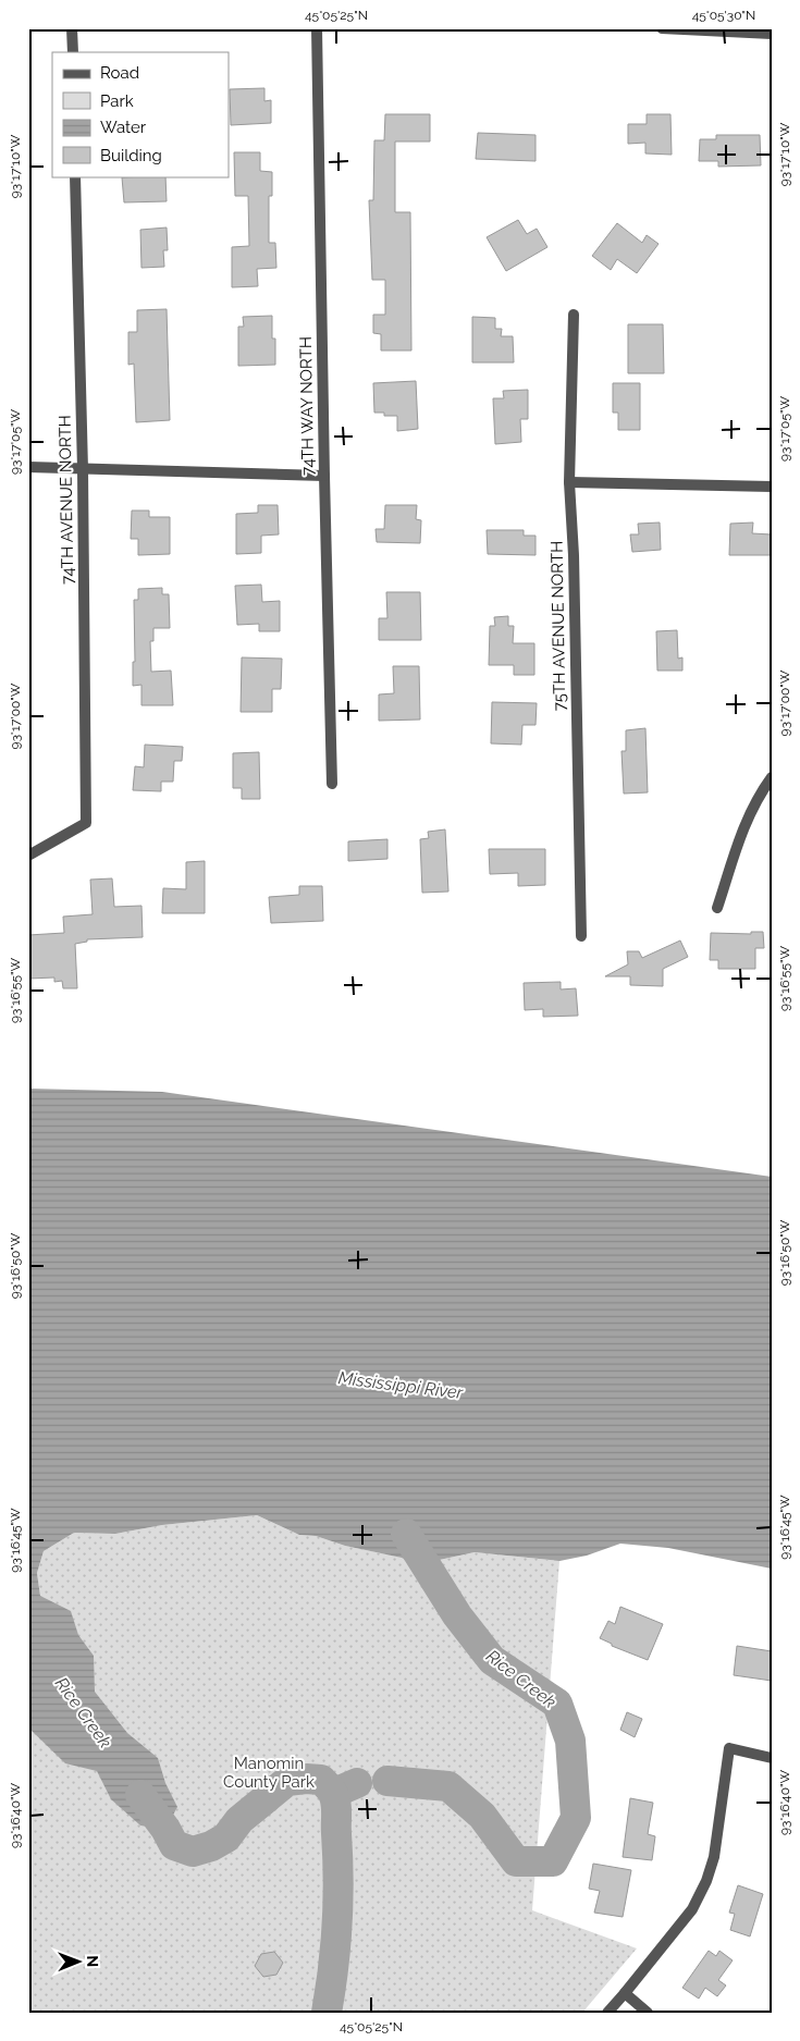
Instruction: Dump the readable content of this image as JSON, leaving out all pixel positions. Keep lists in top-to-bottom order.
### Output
{
  "streets": {
    "street": ["74TH WAY NORTH", "74TH AVENUE NORTH", "75TH AVENUE NORTH"]
  },
  "water": ["Mississippi River", "Rice Creek"],
  "parks": ["Manomin County Park"],
  "legend": [
    "Road",
    "Park",
    "Water",
    "Building"
  ],
  "north": "right",
  "coordinates": [
    "45°05'25\"N",
    "45°05'30\"N",
    "93°17'10\"W",
    "93°17'05\"W",
    "93°17'00\"W",
    "93°16'55\"W",
    "93°16'50\"W",
    "93°16'45\"W",
    "93°16'40\"W"
  ]
}
